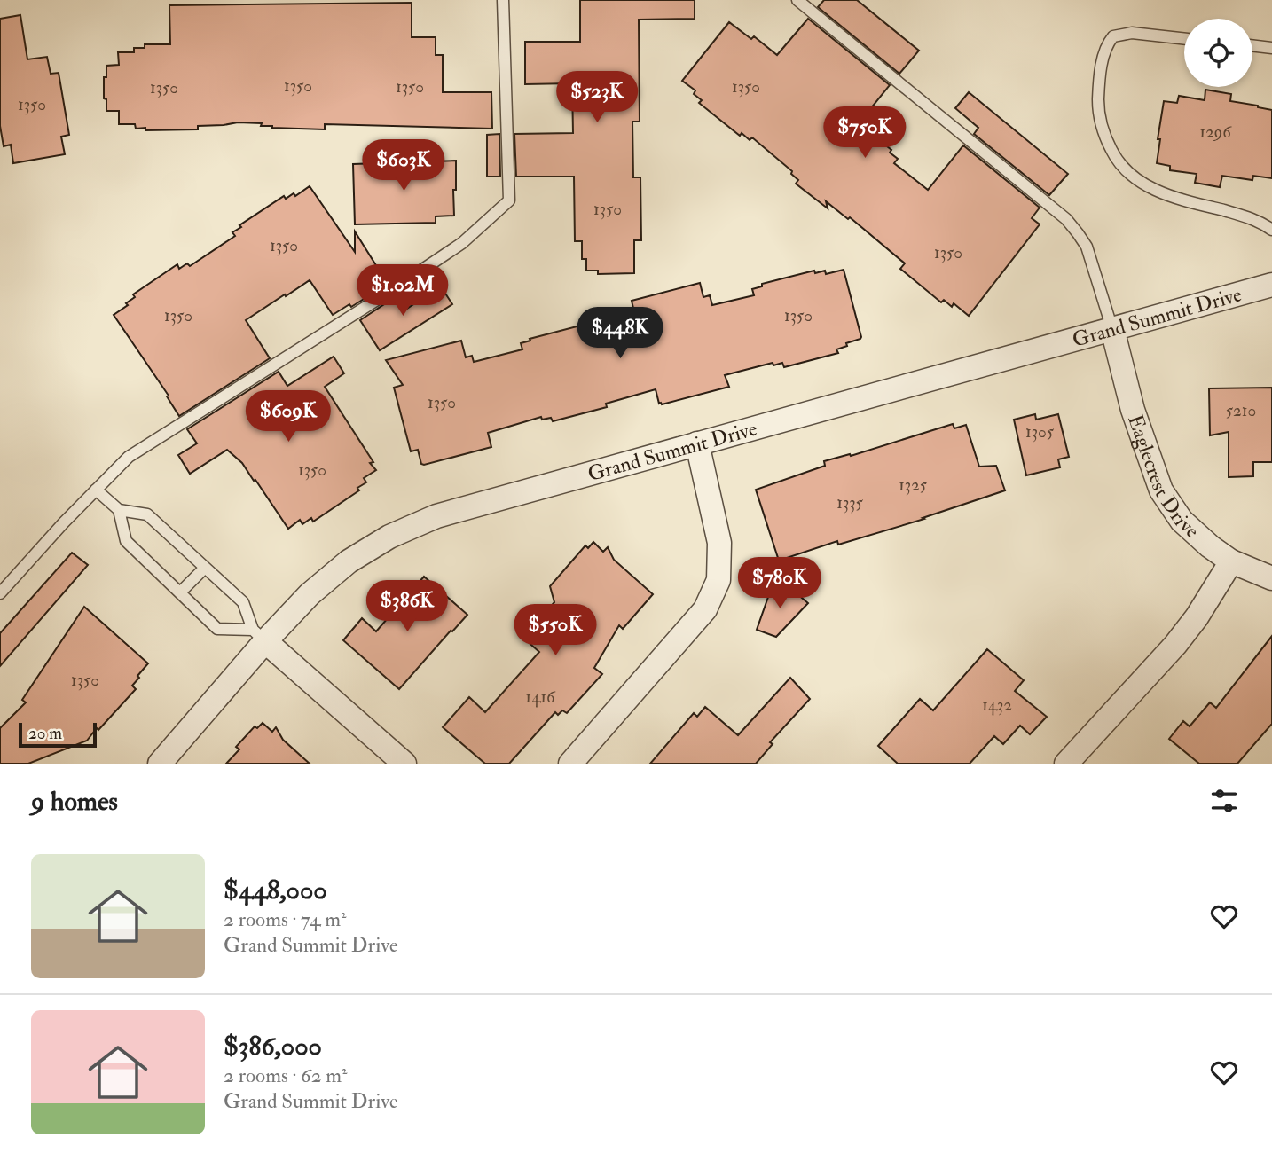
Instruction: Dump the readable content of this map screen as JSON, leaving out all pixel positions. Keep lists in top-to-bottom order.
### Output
{
  "streets": {
    "street": ["Grand Summit Drive", "Eaglecrest Drive"]
  },
  "crossings": [
    ["Grand Summit Drive", "Eaglecrest Drive"]
  ],
  "house_numbers": [
    "1350",
    "1350",
    "1350",
    "1350",
    "1350",
    "1296",
    "1350",
    "1350",
    "1350",
    "1350",
    "1350",
    "1350",
    "5210",
    "1305",
    "1350",
    "1325",
    "1335",
    "1350",
    "1416",
    "1432"
  ],
  "scale_bar": "20 m",
  "page": {
    "price": [
      "$523K",
      "$750K",
      "$603K",
      "$1.02M",
      "$448K",
      "$609K",
      "$780K",
      "$386K",
      "$550K"
    ],
    "scale": "20 m",
    "heading": "9 homes",
    "list": [
      {
        "name": "$448,000",
        "note": "2 rooms · 74 m² · Grand Summit Drive"
      },
      {
        "name": "$386,000",
        "note": "2 rooms · 62 m² · Grand Summit Drive"
      }
    ]
  }
}
